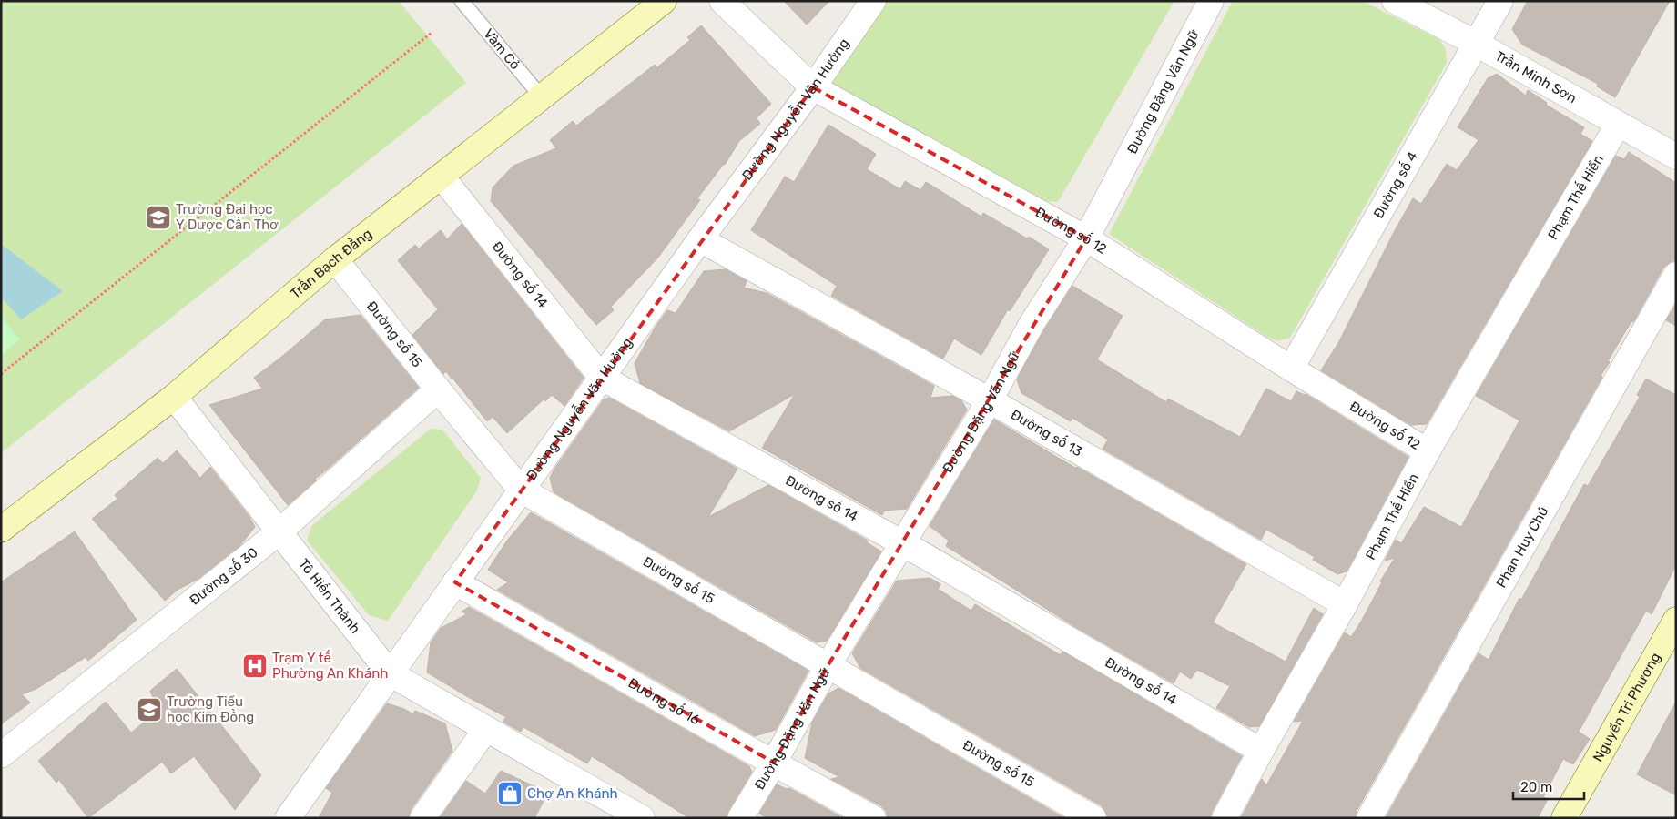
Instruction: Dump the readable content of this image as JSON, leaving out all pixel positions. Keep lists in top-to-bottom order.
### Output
{
  "streets": {
    "street": [
      "Trần Minh Sơn",
      "Đường Đặng Văn Ngữ",
      "Đường Nguyễn Văn Hưởng",
      "Đường số 4",
      "Phạm Thế Hiển",
      "Đường số 12",
      "Trần Bạch Đằng",
      "Đường số 14",
      "Đường số 15",
      "Đường số 13",
      "Phan Huy Chú",
      "Đường số 30",
      "Tô Hiến Thành",
      "Đường số 16",
      "Nguyển Tri Phương"
    ],
    "lane": ["Vàm Cỏ"]
  },
  "crossings": [
    ["Vàm Cỏ", "Trần Bạch Đằng"],
    ["Trần Minh Sơn", "Đường số 4"],
    ["Trần Minh Sơn", "Phạm Thế Hiển"],
    ["Đường Đặng Văn Ngữ", "Đường số 12"],
    ["Đường Đặng Văn Ngữ", "Đường số 14"],
    ["Đường Đặng Văn Ngữ", "Đường số 15"],
    ["Đường Đặng Văn Ngữ", "Đường số 13"],
    ["Đường Đặng Văn Ngữ", "Đường số 16"],
    ["Đường Nguyễn Văn Hưởng", "Đường số 12"],
    ["Đường Nguyễn Văn Hưởng", "Đường số 14"],
    ["Đường Nguyễn Văn Hưởng", "Đường số 15"],
    ["Đường Nguyễn Văn Hưởng", "Đường số 13"],
    ["Đường Nguyễn Văn Hưởng", "Tô Hiến Thành"],
    ["Đường Nguyễn Văn Hưởng", "Đường số 16"],
    ["Đường số 4", "Đường số 12"],
    ["Phạm Thế Hiển", "Đường số 12"],
    ["Phạm Thế Hiển", "Đường số 14"],
    ["Phạm Thế Hiển", "Đường số 13"],
    ["Trần Bạch Đằng", "Đường số 14"],
    ["Trần Bạch Đằng", "Đường số 15"],
    ["Trần Bạch Đằng", "Tô Hiến Thành"],
    ["Đường số 15", "Đường số 30"],
    ["Đường số 30", "Tô Hiến Thành"]
  ],
  "places": {
    "school or university": ["Trường Đại học Y Dược Cần Thơ", "Trường Tiểu học Kim Đồng"],
    "hospital": ["Trạm Y tế Phường An Khánh"],
    "shop": ["Chợ An Khánh"]
  },
  "scale_bar": "20 m"
}
